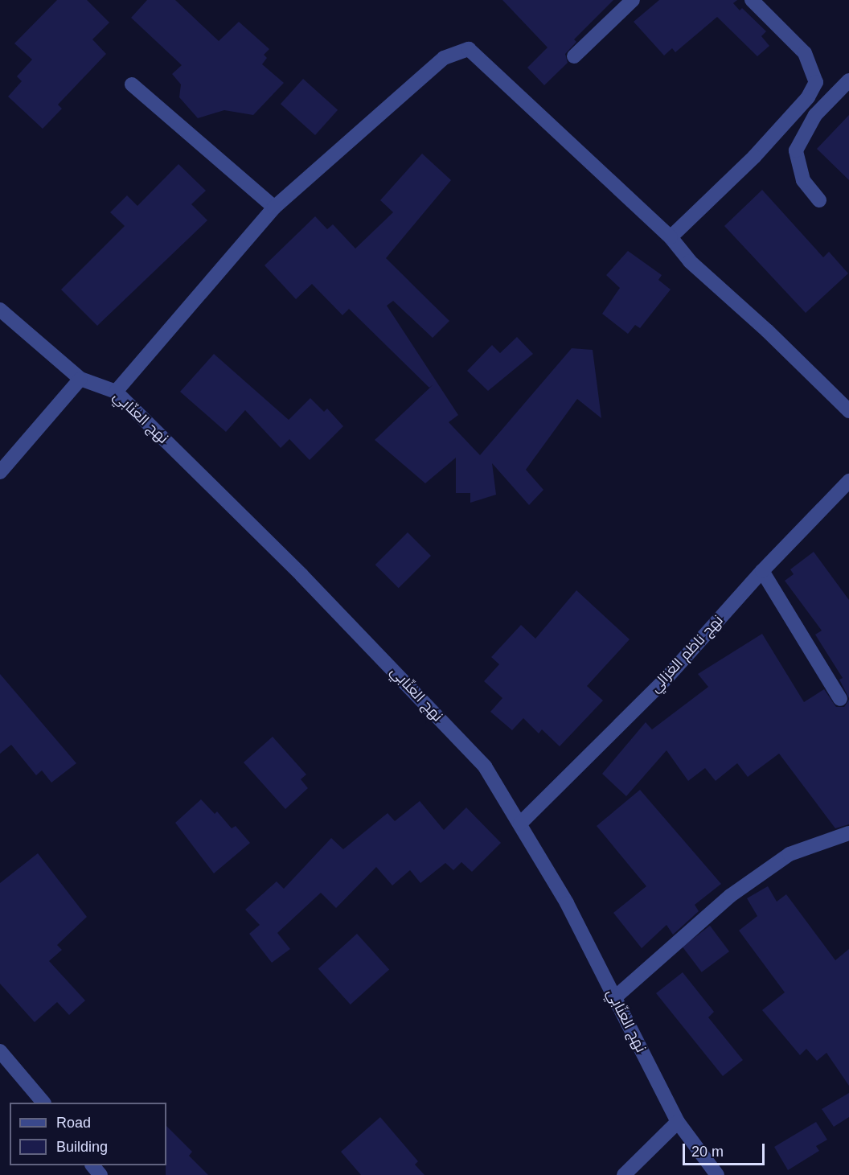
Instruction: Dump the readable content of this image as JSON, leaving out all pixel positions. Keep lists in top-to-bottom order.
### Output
{
  "streets": {
    "street": ["نهج العنّابي", "نهج ناظم الغزالي"]
  },
  "crossings": [
    ["نهج العنّابي", "نهج ناظم الغزالي"]
  ],
  "legend": ["Road", "Building"],
  "scale_bar": "20 m"
}
